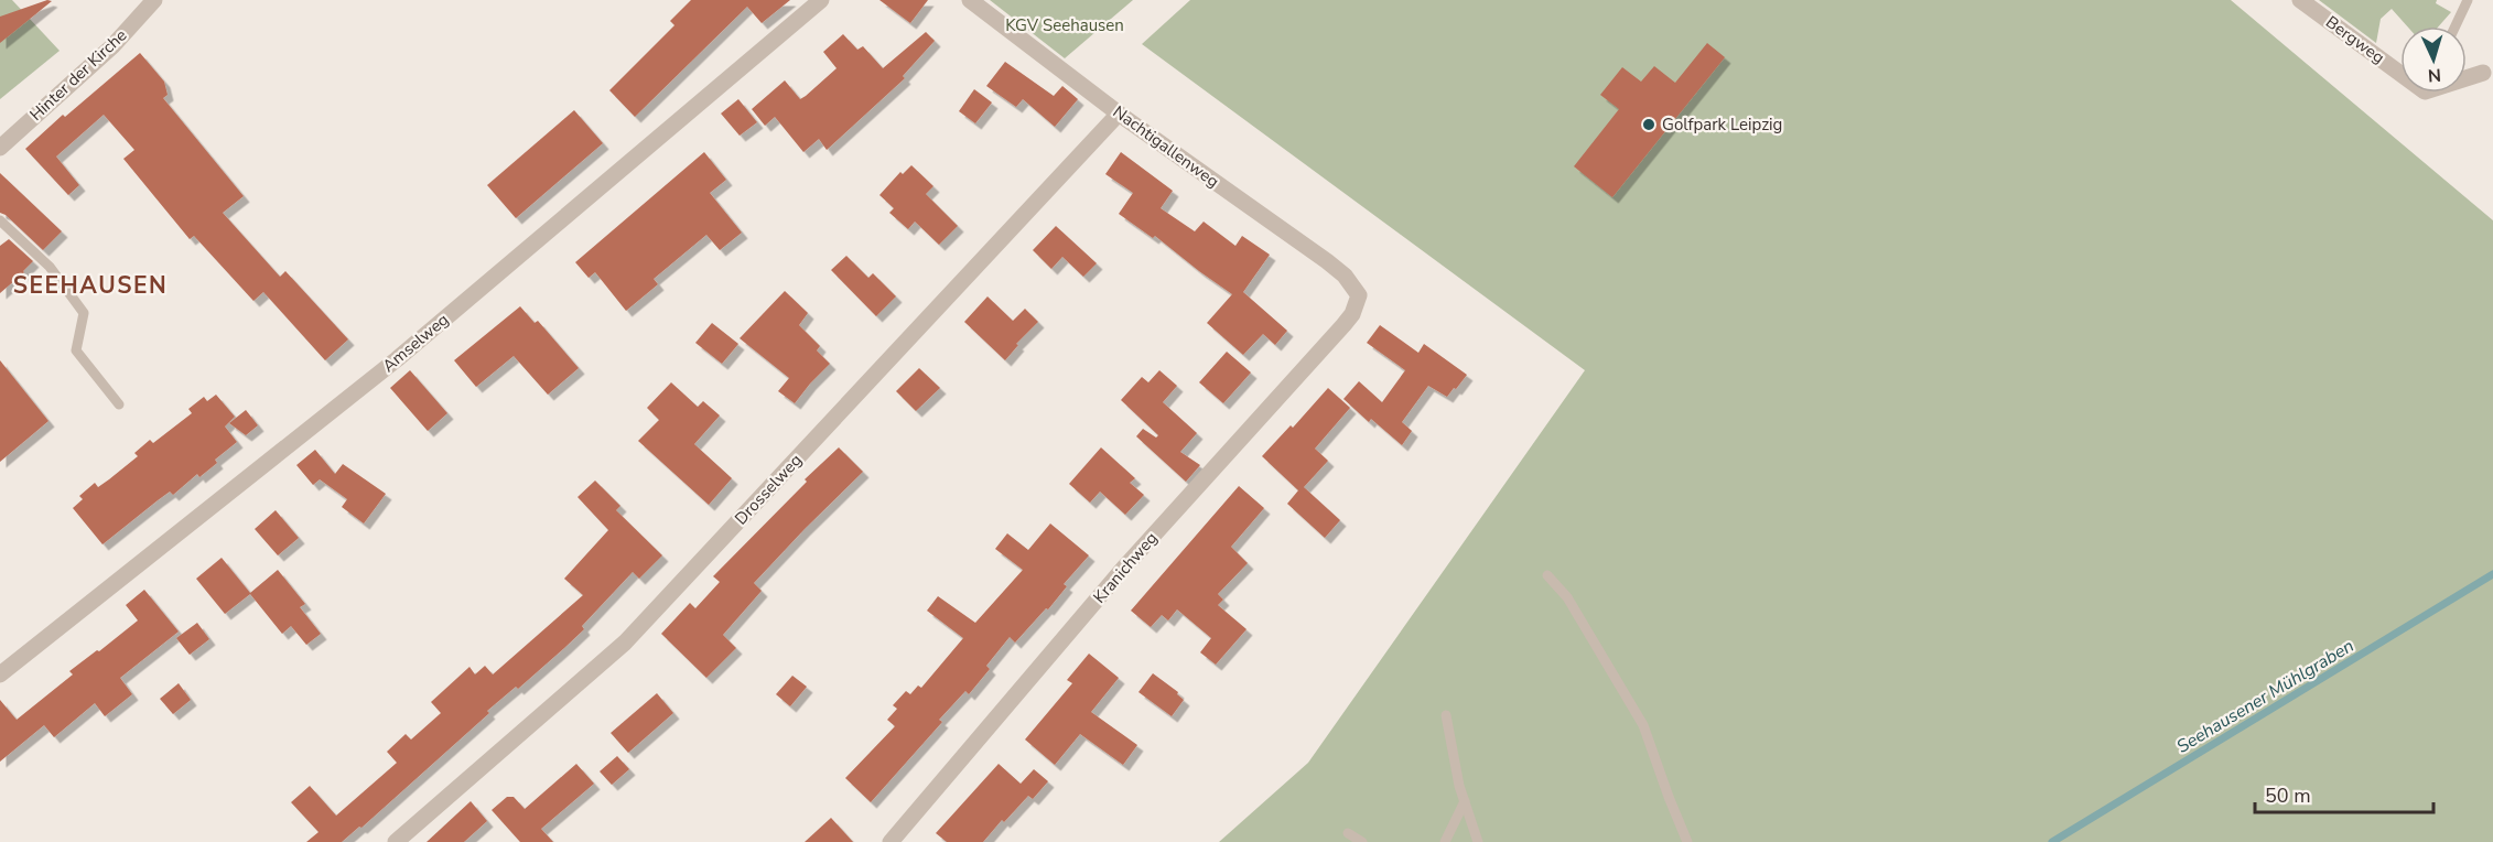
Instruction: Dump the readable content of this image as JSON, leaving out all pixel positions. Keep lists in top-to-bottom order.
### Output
{
  "streets": {
    "street": [
      "Bergweg",
      "Hinter der Kirche",
      "Nachtigallenweg",
      "Amselweg",
      "Drosselweg",
      "Kranichweg"
    ]
  },
  "crossings": [
    ["Nachtigallenweg", "Drosselweg"],
    ["Nachtigallenweg", "Kranichweg"]
  ],
  "districts": ["SEEHAUSEN"],
  "water": ["Seehausener Mühlgraben"],
  "parks": ["KGV Seehausen"],
  "places": ["Golfpark Leipzig"],
  "scale_bar": "50 m",
  "north": "bottom"
}
